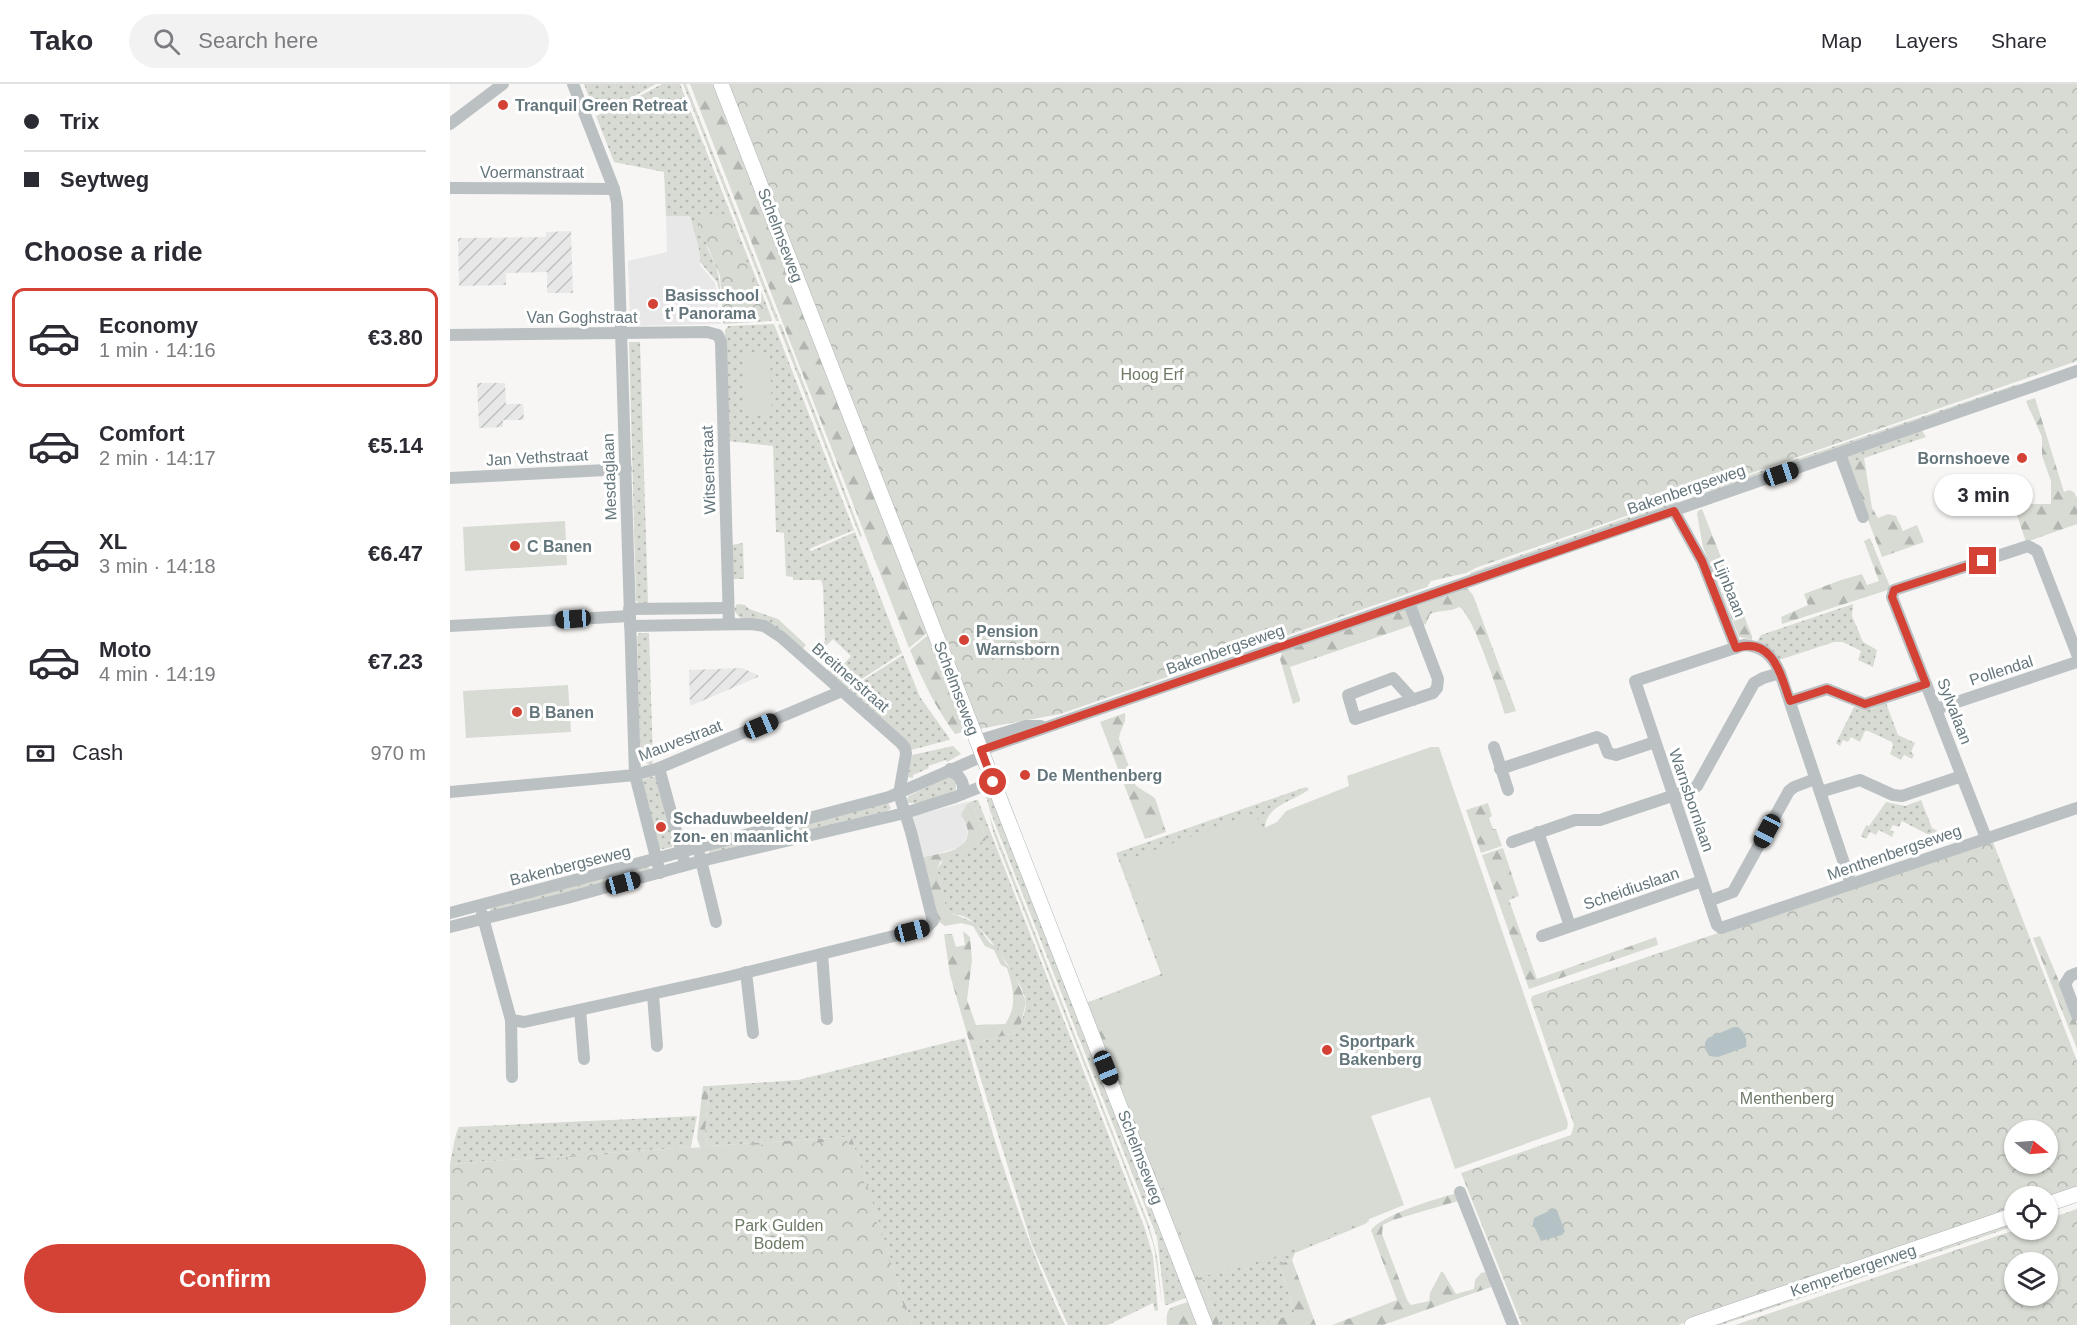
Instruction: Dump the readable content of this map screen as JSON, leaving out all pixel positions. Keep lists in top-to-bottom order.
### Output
{
  "streets": {
    "main road": ["Schelmseweg", "Kemperbergerweg"],
    "street": [
      "Voermanstraat",
      "Van Goghstraat",
      "Jan Vethstraat",
      "Witsenstraat",
      "Mesdaglaan",
      "Bakenbergseweg",
      "Lijnbaan",
      "Pollendal",
      "Breitnerstraat",
      "Sylvalaan",
      "Mauvestraat",
      "Warnsbornlaan",
      "Menthenbergseweg",
      "Scheidiuslaan"
    ]
  },
  "crossings": [
    ["Voermanstraat", "Mesdaglaan"],
    ["Schelmseweg", "Bakenbergseweg"],
    ["Van Goghstraat", "Witsenstraat"],
    ["Van Goghstraat", "Mesdaglaan"],
    ["Jan Vethstraat", "Mesdaglaan"],
    ["Witsenstraat", "Breitnerstraat"],
    ["Mesdaglaan", "Bakenbergseweg"],
    ["Mesdaglaan", "Breitnerstraat"],
    ["Mesdaglaan", "Mauvestraat"],
    ["Bakenbergseweg", "Lijnbaan"],
    ["Bakenbergseweg", "Breitnerstraat"],
    ["Lijnbaan", "Warnsbornlaan"],
    ["Pollendal", "Sylvalaan"],
    ["Breitnerstraat", "Mauvestraat"],
    ["Sylvalaan", "Menthenbergseweg"],
    ["Warnsbornlaan", "Menthenbergseweg"],
    ["Warnsbornlaan", "Scheidiuslaan"]
  ],
  "parks": ["Hoog Erf", "Menthenberg", "Park Gulden Bodem"],
  "places": [
    "Tranquil Green Retreat",
    "Basisschool t' Panorama",
    "Bornshoeve",
    "C Banen",
    "Pension Warnsborn",
    "B Banen",
    "De Menthenberg",
    "Schaduwbeelden/ zon- en maanlicht",
    "Sportpark Bakenberg"
  ],
  "north": "right",
  "page": {
    "header": "Tako",
    "search": "Search here",
    "nav": ["Map", "Layers", "Share"],
    "banner": ["Trix", "Seytweg"],
    "heading": "Choose a ride",
    "list": [
      {
        "name": "Economy",
        "note": "1 min · 14:16",
        "value": "€3.80"
      },
      {
        "name": "Comfort",
        "note": "2 min · 14:17",
        "value": "€5.14"
      },
      {
        "name": "XL",
        "note": "3 min · 14:18",
        "value": "€6.47"
      },
      {
        "name": "Moto",
        "note": "4 min · 14:19",
        "value": "€7.23"
      }
    ],
    "bubble": "3 min",
    "pay": ["Cash", "970 m"],
    "buttons": "Confirm"
  }
}
